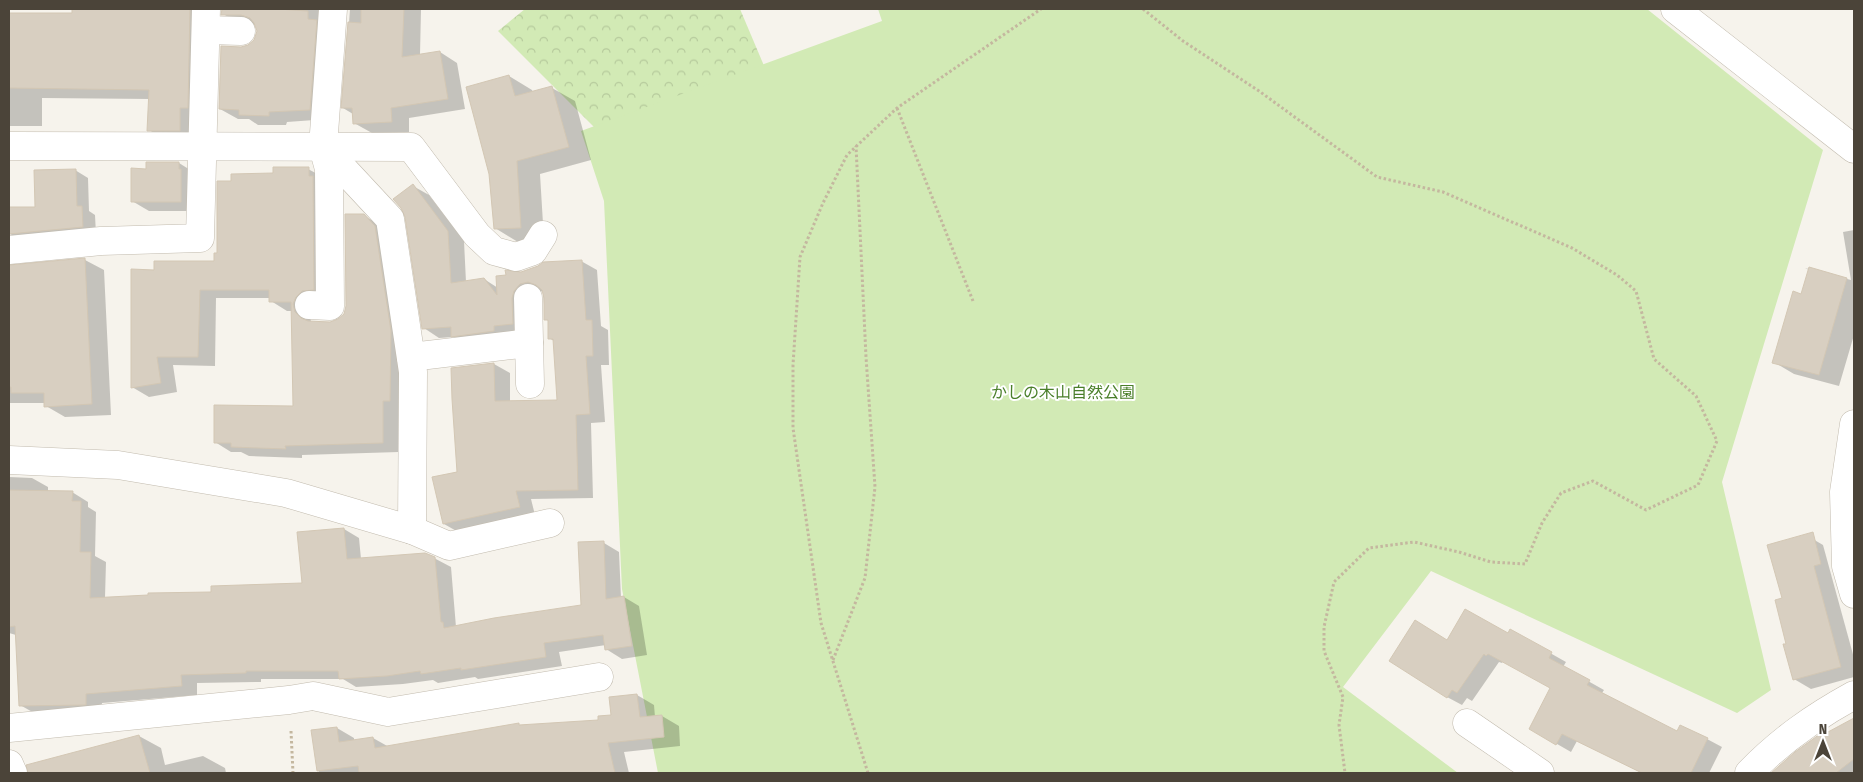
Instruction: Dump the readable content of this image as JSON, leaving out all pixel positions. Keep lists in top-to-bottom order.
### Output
{
  "parks": ["かしの木山自然公園"],
  "north": "top"
}
